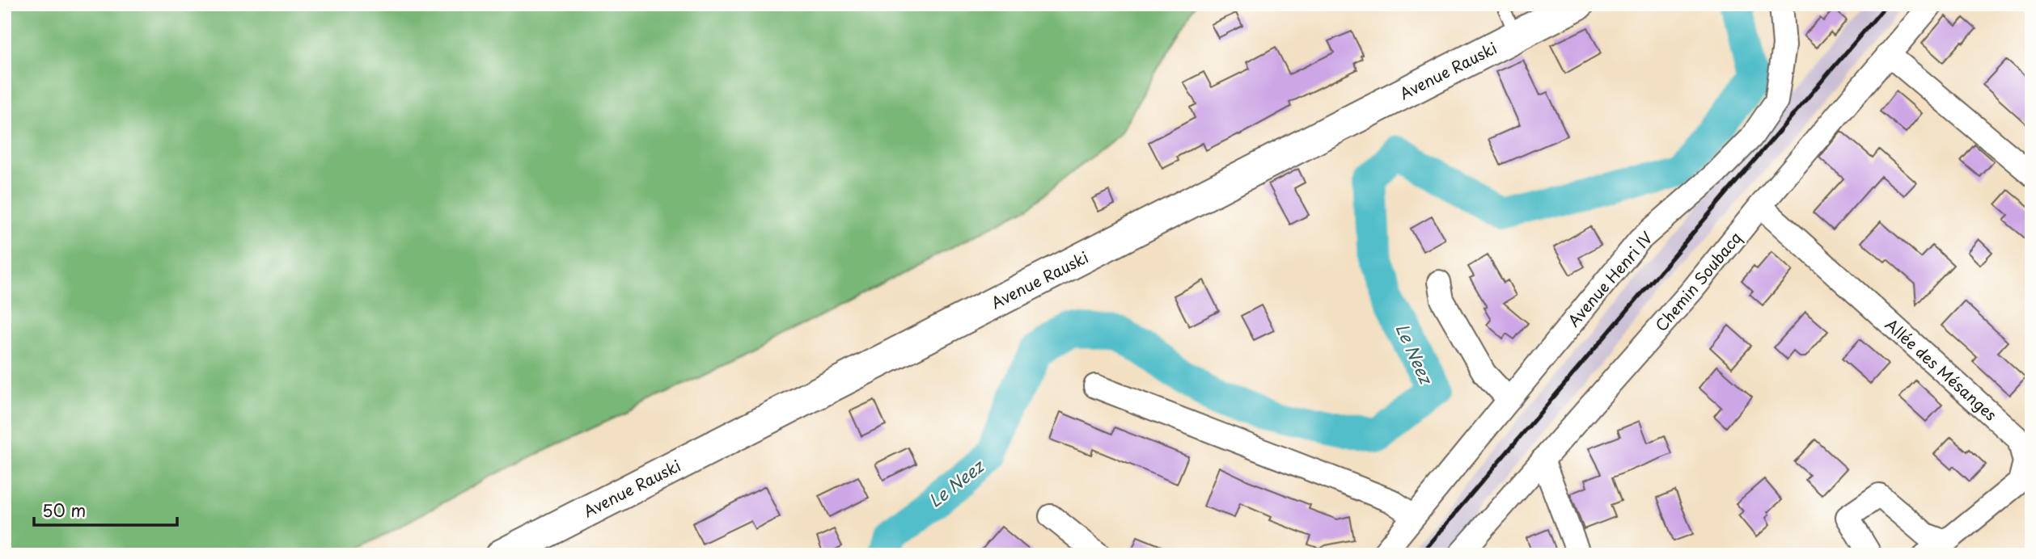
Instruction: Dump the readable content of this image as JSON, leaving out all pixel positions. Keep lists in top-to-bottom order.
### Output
{
  "streets": {
    "main road": ["Avenue Rauski"],
    "street": ["Avenue Henri IV", "Chemin Soubacq", "Allée des Mésanges"]
  },
  "crossings": [
    ["Chemin Soubacq", "Allée des Mésanges"]
  ],
  "water": ["Le Neez"],
  "scale_bar": "50 m"
}
